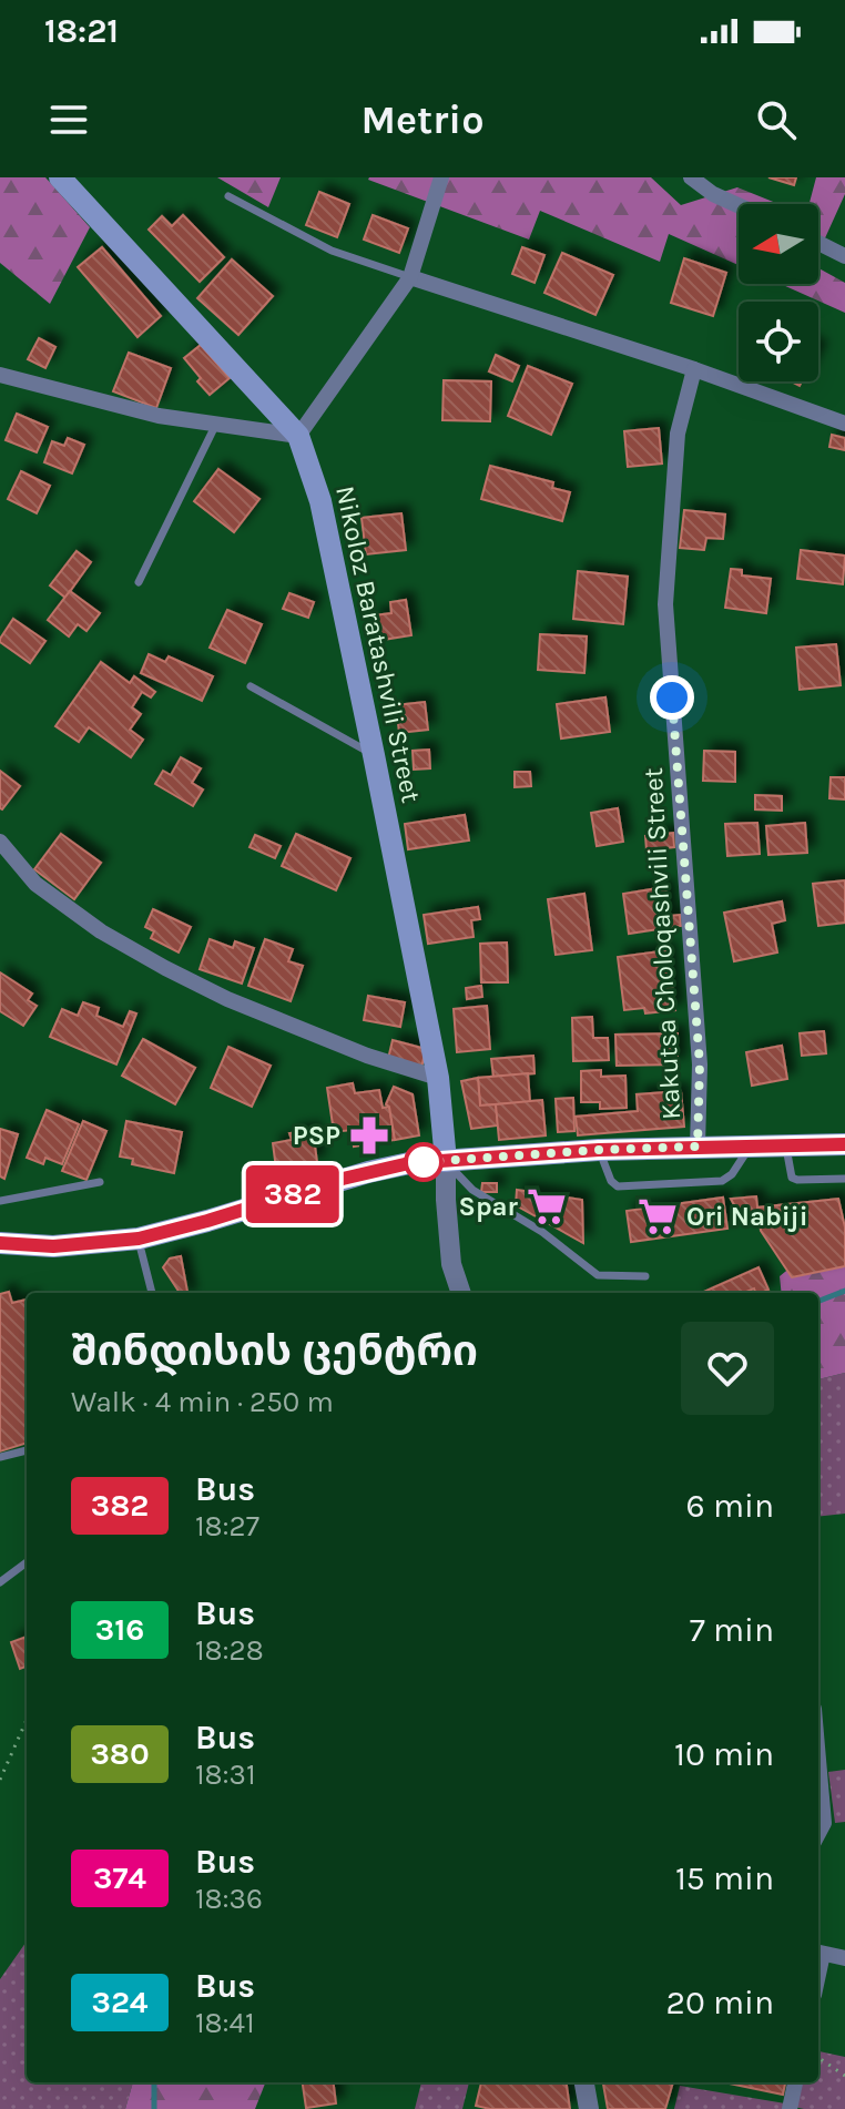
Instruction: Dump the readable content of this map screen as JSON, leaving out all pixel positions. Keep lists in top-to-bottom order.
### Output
{
  "streets": {
    "main road": ["Nikoloz Baratashvili Street"],
    "street": ["Kakutsa Choloqashvili Street"]
  },
  "places": {
    "pharmacy": ["PSP"],
    "supermarket": ["Spar", "Ori Nabiji"]
  },
  "lines": ["bus line 382"],
  "north": "left",
  "page": {
    "status": "18:21",
    "header": "Metrio",
    "on_map": "382",
    "heading": ["შინდისის ცენტრი", "Walk · 4 min · 250 m"],
    "list": [
      {
        "mark": "382",
        "name": "Bus",
        "note": "18:27",
        "value": "6 min"
      },
      {
        "mark": "316",
        "name": "Bus",
        "note": "18:28",
        "value": "7 min"
      },
      {
        "mark": "380",
        "name": "Bus",
        "note": "18:31",
        "value": "10 min"
      },
      {
        "mark": "374",
        "name": "Bus",
        "note": "18:36",
        "value": "15 min"
      },
      {
        "mark": "324",
        "name": "Bus",
        "note": "18:41",
        "value": "20 min"
      }
    ]
  }
}
